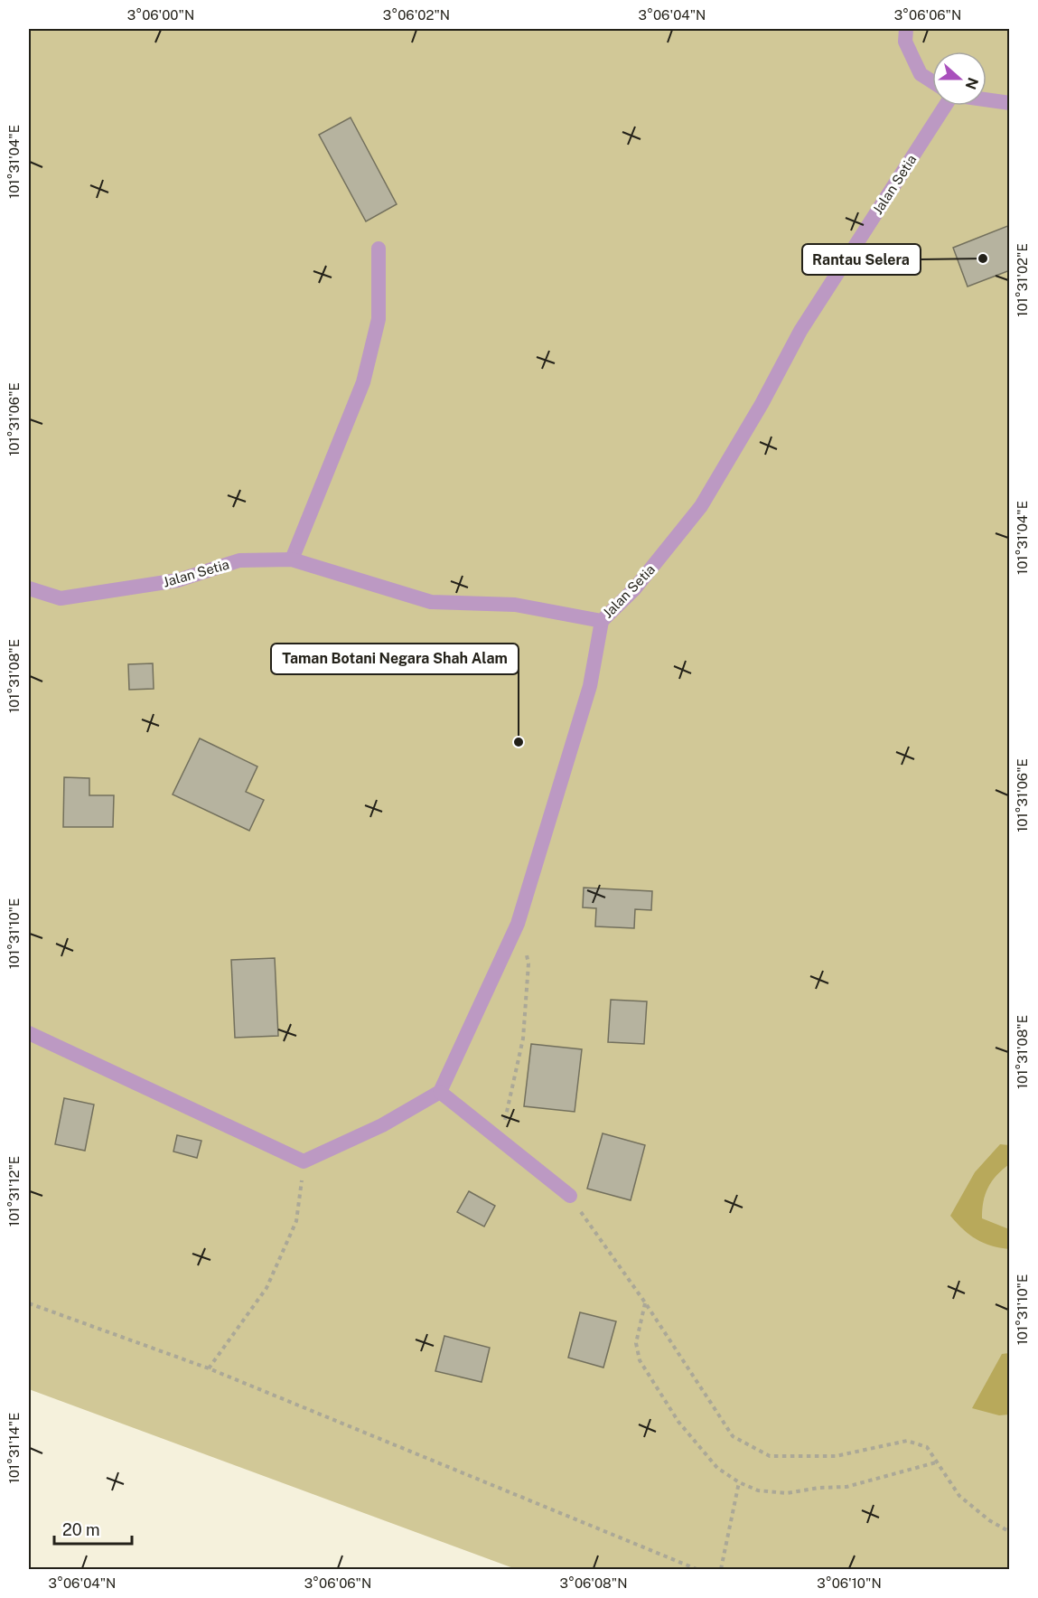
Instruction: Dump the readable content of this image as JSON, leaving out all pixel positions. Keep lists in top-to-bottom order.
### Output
{
  "streets": {
    "street": ["Jalan Setia"]
  },
  "places": ["Rantau Selera", "Taman Botani Negara Shah Alam"],
  "scale_bar": "20 m",
  "north": "right",
  "coordinates": [
    "3°06'00\"N",
    "3°06'02\"N",
    "3°06'04\"N",
    "3°06'06\"N",
    "101°31'04\"E",
    "101°31'02\"E",
    "101°31'06\"E",
    "101°31'08\"E",
    "101°31'10\"E",
    "101°31'12\"E",
    "101°31'14\"E",
    "3°06'08\"N",
    "3°06'10\"N"
  ]
}
